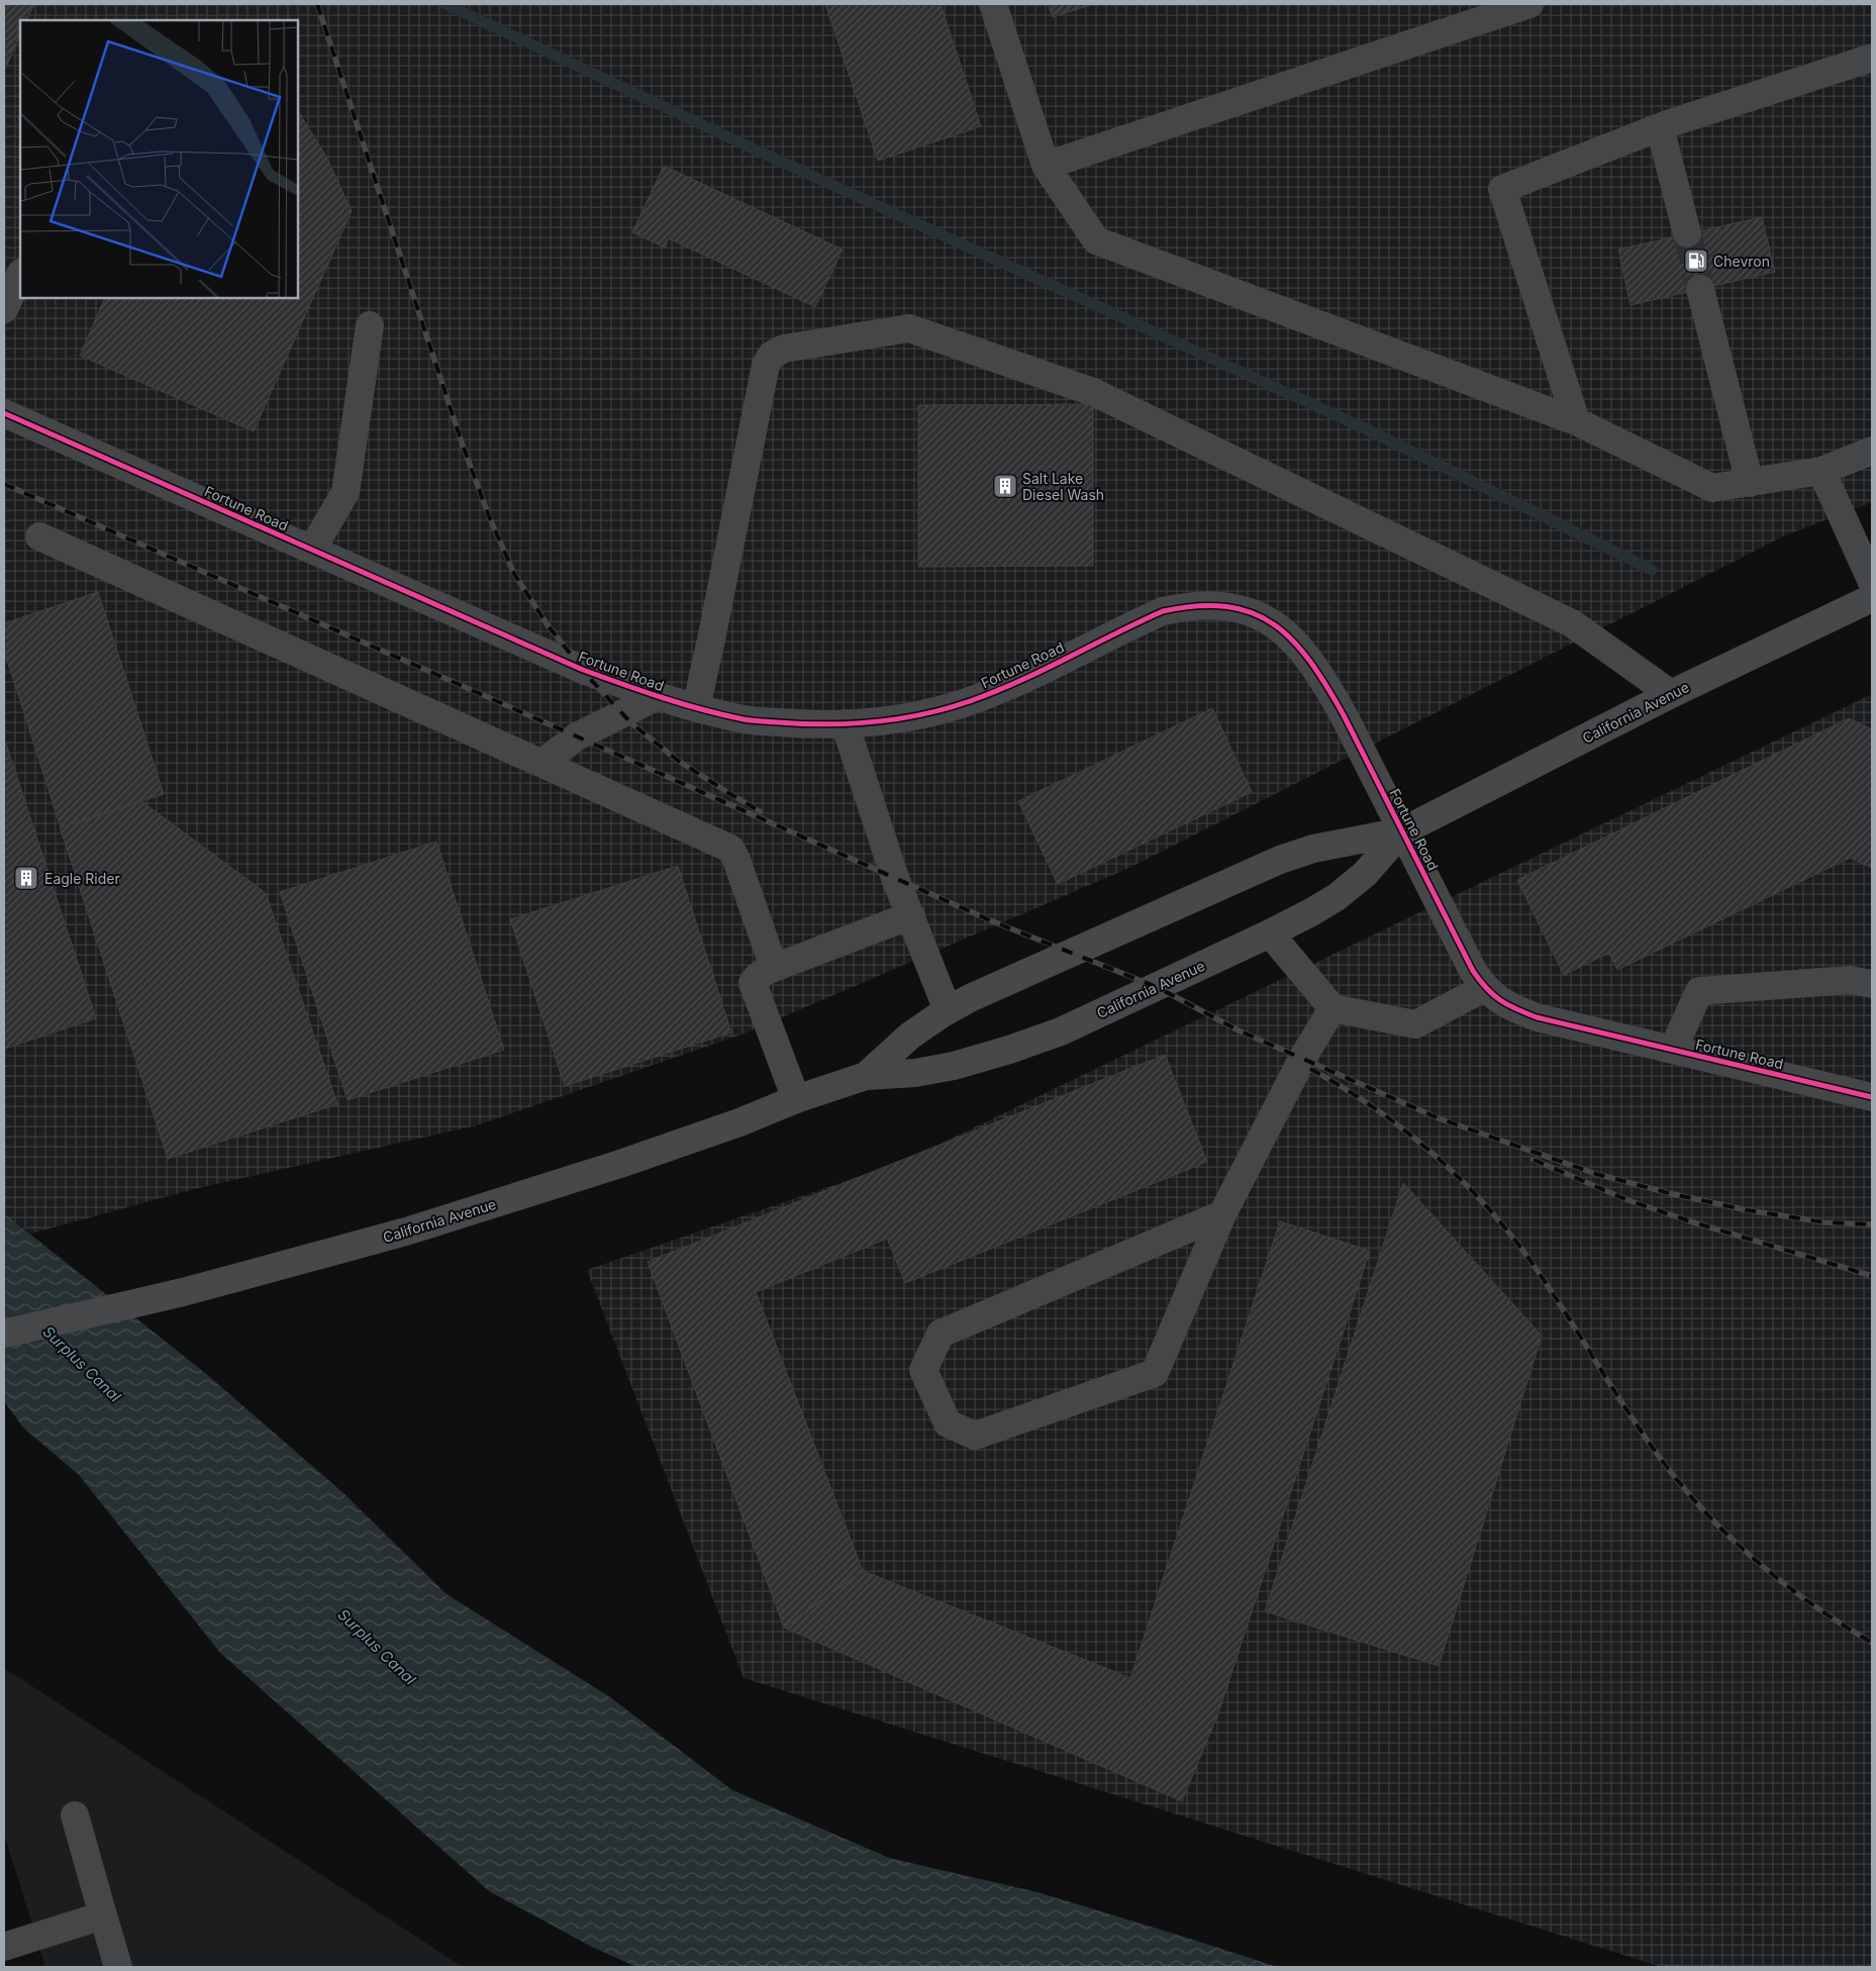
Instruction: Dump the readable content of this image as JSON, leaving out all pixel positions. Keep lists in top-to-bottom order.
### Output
{
  "streets": {
    "main road": ["California Avenue"],
    "street": ["Fortune Road"]
  },
  "crossings": [
    ["Fortune Road", "California Avenue"]
  ],
  "water": ["Surplus Canal"],
  "places": {
    "fuel station": ["Chevron"],
    "building": ["Salt Lake Diesel Wash", "Eagle Rider"]
  }
}
